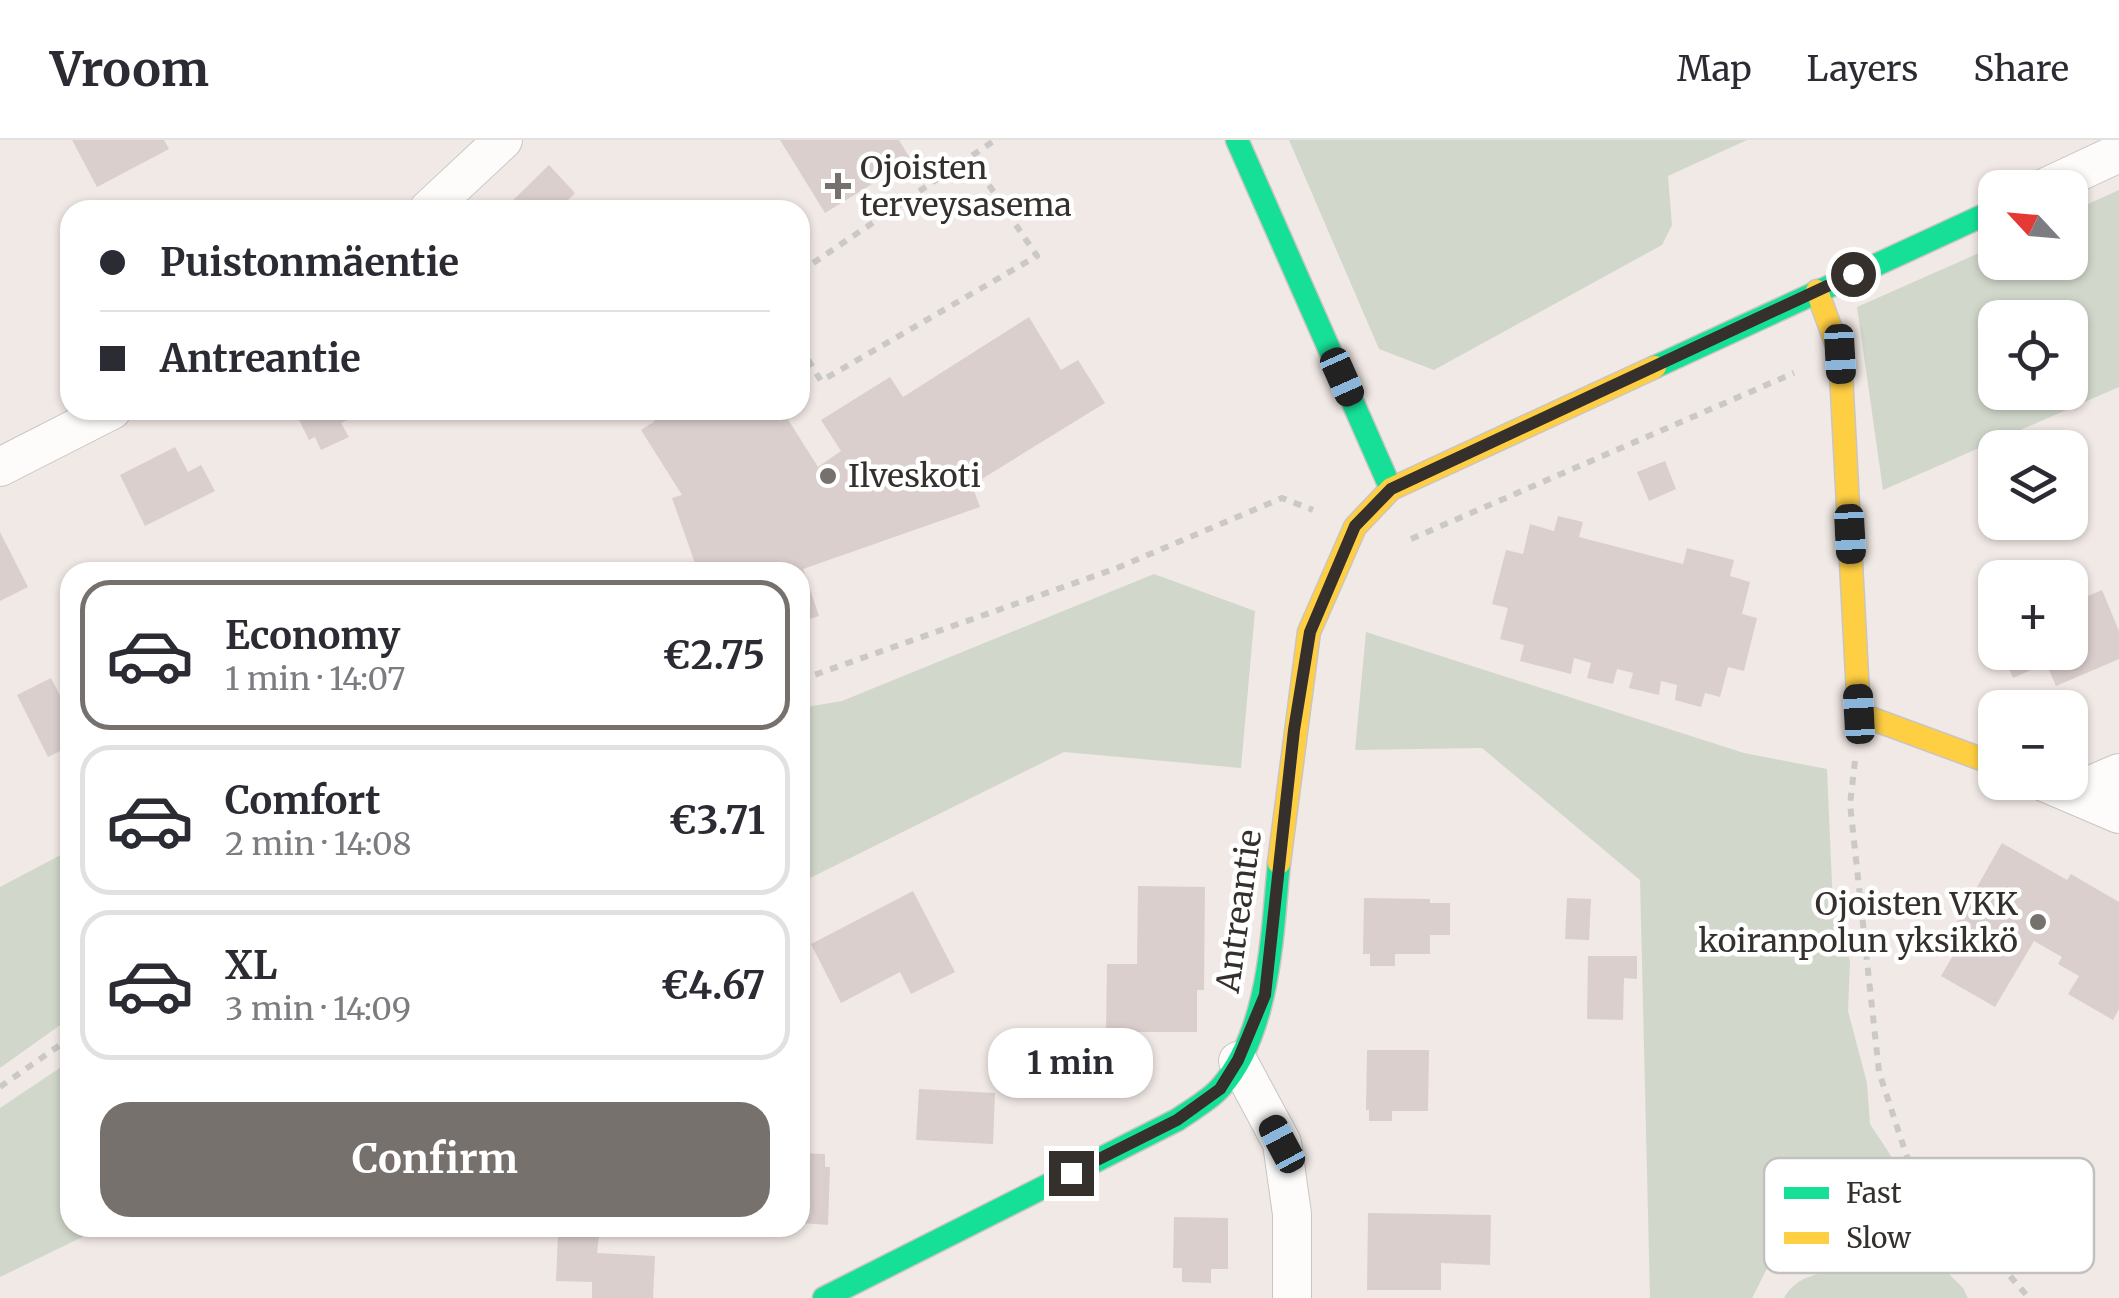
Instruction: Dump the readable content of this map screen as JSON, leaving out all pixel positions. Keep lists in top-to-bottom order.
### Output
{
  "streets": {
    "street": ["Antreantie"]
  },
  "places": {
    "health": ["Ojoisten terveysasema"],
    "other": ["Ilveskoti", "Ojoisten VKK koiranpolun yksikkö"]
  },
  "legend": ["Fast", "Slow"],
  "north": "top left",
  "page": {
    "header": "Vroom",
    "nav": ["Map", "Layers", "Share"],
    "map_buttons": ["+", "−"],
    "banner": ["Puistonmäentie", "Antreantie"],
    "list": [
      {
        "name": "Economy",
        "note": "1 min · 14:07",
        "value": "€2.75"
      },
      {
        "name": "Comfort",
        "note": "2 min · 14:08",
        "value": "€3.71"
      },
      {
        "name": "XL",
        "note": "3 min · 14:09",
        "value": "€4.67"
      }
    ],
    "bubble": "1 min",
    "buttons": "Confirm"
  }
}
